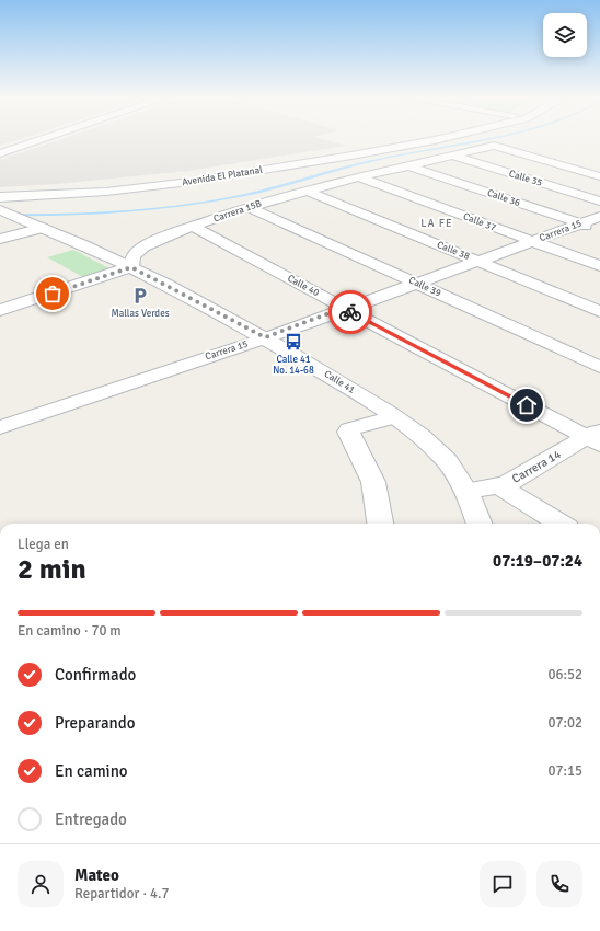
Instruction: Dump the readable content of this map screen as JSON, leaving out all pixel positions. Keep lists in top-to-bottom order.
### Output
{
  "streets": {
    "main road": ["Avenida El Platanal", "Calle 41"],
    "street": [
      "Calle 35",
      "Calle 36",
      "Carrera 15B",
      "Calle 37",
      "Carrera 15",
      "Calle 38",
      "Calle 40",
      "Calle 39",
      "Carrera 14"
    ]
  },
  "crossings": [
    ["Calle 35", "Carrera 15B"],
    ["Calle 36", "Carrera 15B"],
    ["Calle 36", "Carrera 15"],
    ["Carrera 15B", "Calle 37"],
    ["Carrera 15B", "Calle 38"],
    ["Carrera 15B", "Calle 40"],
    ["Carrera 15B", "Calle 39"],
    ["Carrera 15B", "Calle 41"],
    ["Calle 37", "Carrera 15"],
    ["Carrera 15", "Calle 38"],
    ["Carrera 15", "Calle 40"],
    ["Carrera 15", "Calle 39"],
    ["Carrera 15", "Calle 41"],
    ["Calle 40", "Carrera 14"],
    ["Calle 41", "Carrera 14"]
  ],
  "districts": ["LA FE"],
  "places": {
    "parking": ["Mallas Verdes"],
    "bus stop": ["Calle 41 No. 14-68"]
  },
  "page": {
    "heading": ["2 min", "Llega en", "07:19–07:24"],
    "panel": ["Mateo", "Repartidor · 4.7"],
    "bar": "En camino · 70 m",
    "list": [
      ["Confirmado", "06:52"],
      ["Preparando", "07:02"],
      ["En camino", "07:15"],
      "Entregado"
    ]
  }
}
